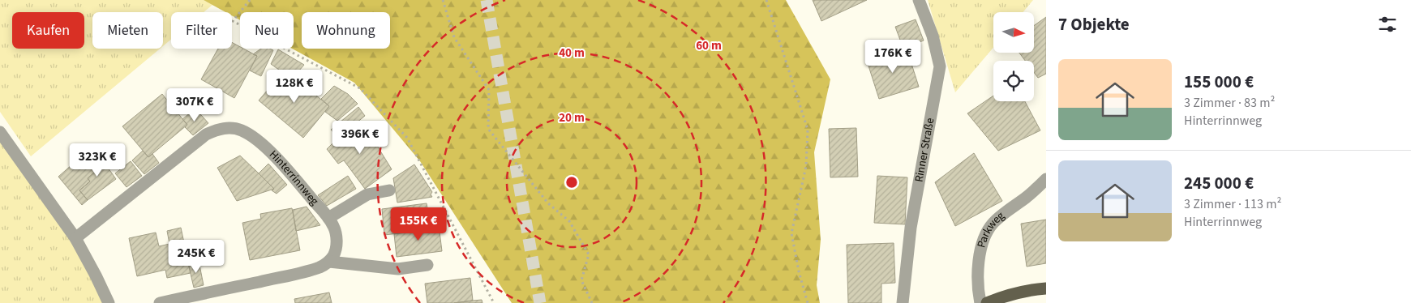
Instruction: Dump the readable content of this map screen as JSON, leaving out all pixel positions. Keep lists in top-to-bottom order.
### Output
{
  "streets": {
    "street": ["Rinner Straße", "Hinterrinnweg", "Parkweg"]
  },
  "north": "right",
  "page": {
    "heading": "7 Objekte",
    "chip": [
      "Kaufen",
      "Mieten",
      "Filter",
      "Neu",
      "Wohnung"
    ],
    "price": [
      "176K €",
      "128K €",
      "307K €",
      "396K €",
      "323K €",
      "155K €",
      "245K €"
    ],
    "list": [
      {
        "name": "155 000 €",
        "note": "3 Zimmer · 83 m² · Hinterrinnweg"
      },
      {
        "name": "245 000 €",
        "note": "3 Zimmer · 113 m² · Hinterrinnweg"
      }
    ]
  },
  "rings": ["60 m", "40 m", "20 m"]
}
